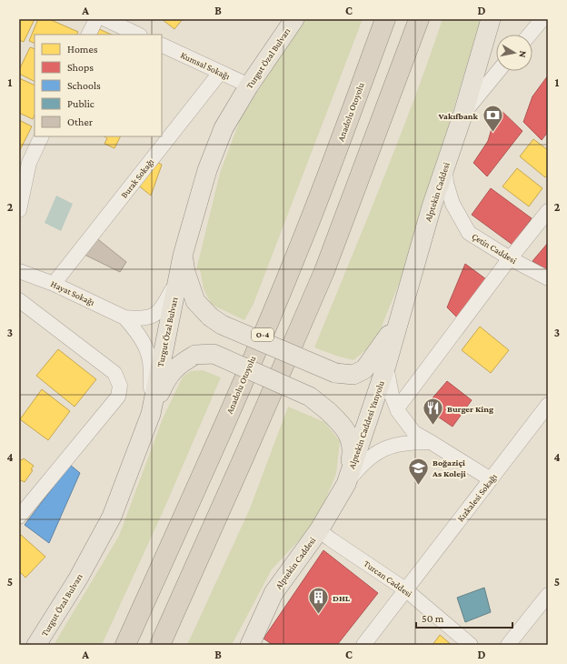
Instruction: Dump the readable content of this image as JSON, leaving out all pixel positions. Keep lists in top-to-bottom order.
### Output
{
  "streets": {
    "highway": ["Anadolu Otoyolu", "O-4"],
    "main road": ["Turgut Özal Bulvarı", "Alptekin Caddesi", "Alptekin Caddesi Yanyolu"],
    "street": [
      "Kumsal Sokağı",
      "Burak Sokağı",
      "Çetin Caddesi",
      "Hayat Sokağı",
      "Kızkalesi Sokağı",
      "Turcan Caddesi"
    ]
  },
  "crossings": [
    ["Turgut Özal Bulvarı", "Kumsal Sokağı"],
    ["Kumsal Sokağı", "Burak Sokağı"],
    ["Burak Sokağı", "Hayat Sokağı"],
    ["Alptekin Caddesi", "Çetin Caddesi"],
    ["Alptekin Caddesi", "Alptekin Caddesi Yanyolu"],
    ["Alptekin Caddesi", "Turcan Caddesi"],
    ["Kızkalesi Sokağı", "Turcan Caddesi"]
  ],
  "places": {
    "bank": ["Vakıfbank"],
    "restaurant": ["Burger King"],
    "school or university": ["Boğaziçi As Koleji"],
    "building": ["DHL"]
  },
  "legend": [
    "Homes",
    "Shops",
    "Schools",
    "Public",
    "Other"
  ],
  "scale_bar": "50 m",
  "north": "right",
  "grid": {
    "columns": [
      "A",
      "B",
      "C",
      "D"
    ],
    "rows": [
      "1",
      "2",
      "3",
      "4",
      "5"
    ]
  }
}
